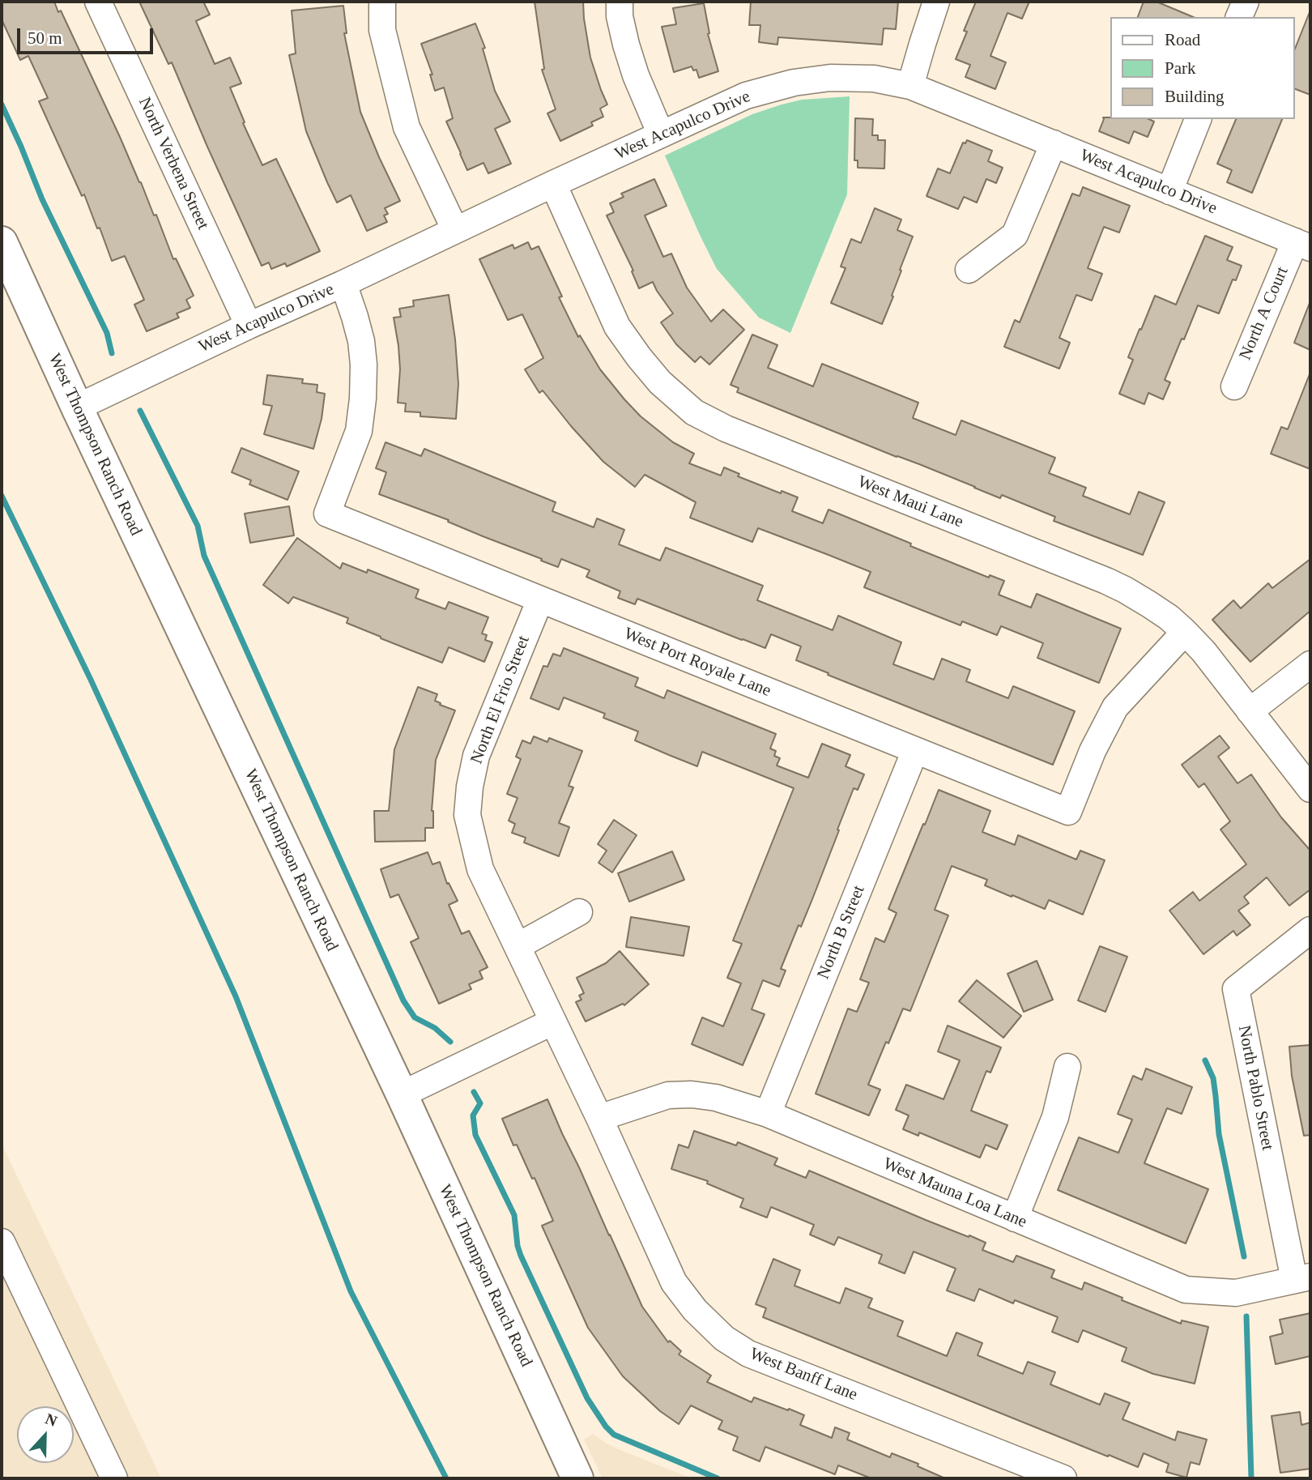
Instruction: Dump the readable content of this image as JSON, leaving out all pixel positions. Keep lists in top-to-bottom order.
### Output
{
  "streets": {
    "main road": ["West Thompson Ranch Road"],
    "street": [
      "West Acapulco Drive",
      "North Verbena Street",
      "North A Court",
      "West Maui Lane",
      "West Port Royale Lane",
      "North El Frio Street",
      "North B Street",
      "North Pablo Street",
      "West Mauna Loa Lane",
      "West Banff Lane"
    ]
  },
  "crossings": [
    ["West Acapulco Drive", "North Verbena Street"],
    ["West Acapulco Drive", "North A Court"],
    ["West Acapulco Drive", "West Thompson Ranch Road"],
    ["West Acapulco Drive", "West Maui Lane"],
    ["West Acapulco Drive", "West Port Royale Lane"],
    ["West Maui Lane", "West Port Royale Lane"],
    ["West Port Royale Lane", "North El Frio Street"],
    ["West Port Royale Lane", "North B Street"],
    ["North El Frio Street", "West Banff Lane"],
    ["North B Street", "West Mauna Loa Lane"],
    ["North Pablo Street", "West Mauna Loa Lane"],
    ["West Mauna Loa Lane", "West Banff Lane"]
  ],
  "legend": ["Road", "Park", "Building"],
  "scale_bar": "50 m",
  "north": "top"
}
